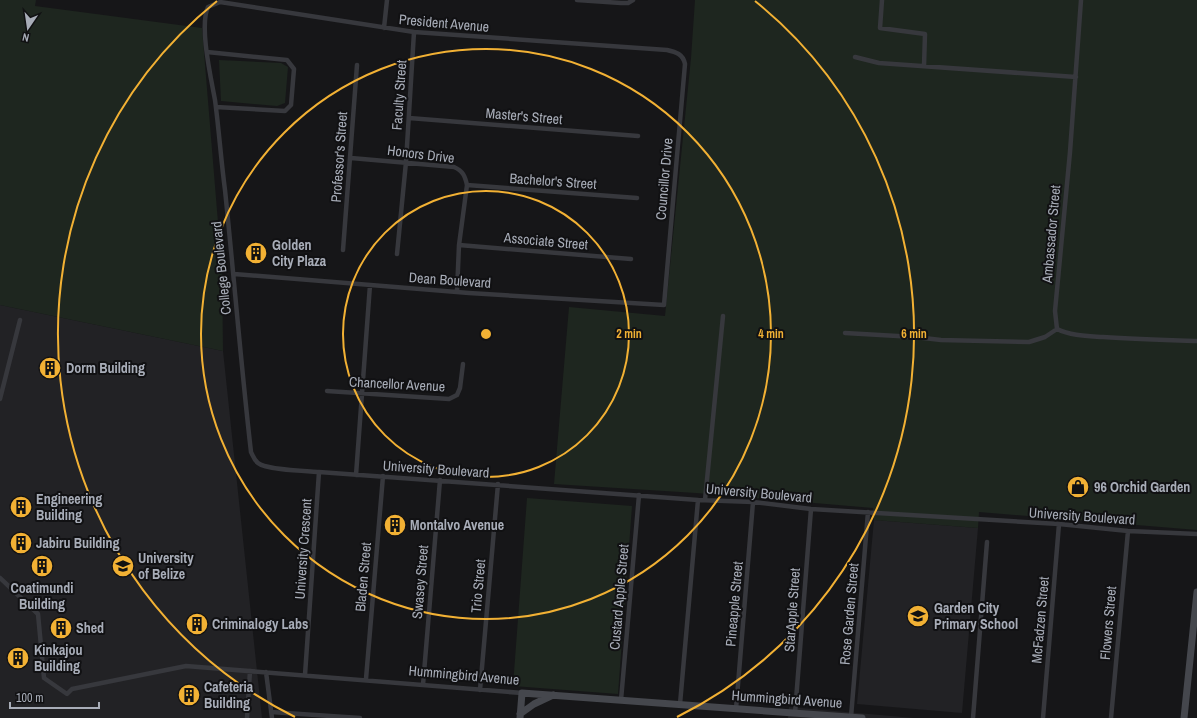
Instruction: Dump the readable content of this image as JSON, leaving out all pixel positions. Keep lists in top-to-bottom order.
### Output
{
  "streets": {
    "street": [
      "President Avenue",
      "Faculty Street",
      "Master's Street",
      "Honors Drive",
      "Professor's Street",
      "Councillor Drive",
      "Bachelor's Street",
      "Ambassador Street",
      "Associate Street",
      "College Boulevard",
      "Dean Boulevard",
      "Chancellor Avenue",
      "University Boulevard",
      "University Crescent",
      "Bladen Street",
      "Swasey Street",
      "Trio Street",
      "Custard Apple Street",
      "Pineapple Street",
      "StarApple Street",
      "Rose Garden Street",
      "McFadzen Street",
      "Flowers Street",
      "Hummingbird Avenue"
    ]
  },
  "crossings": [
    ["President Avenue", "Faculty Street"],
    ["President Avenue", "Councillor Drive"],
    ["President Avenue", "College Boulevard"],
    ["Faculty Street", "Master's Street"],
    ["Faculty Street", "Honors Drive"],
    ["Honors Drive", "Professor's Street"],
    ["Honors Drive", "Bachelor's Street"],
    ["Councillor Drive", "Dean Boulevard"],
    ["College Boulevard", "Dean Boulevard"],
    ["College Boulevard", "University Boulevard"],
    ["College Boulevard", "University Crescent"],
    ["University Boulevard", "University Crescent"],
    ["University Boulevard", "Bladen Street"],
    ["University Boulevard", "Swasey Street"],
    ["University Boulevard", "Trio Street"],
    ["University Boulevard", "Custard Apple Street"],
    ["University Boulevard", "Pineapple Street"],
    ["University Boulevard", "StarApple Street"],
    ["University Boulevard", "Rose Garden Street"],
    ["University Boulevard", "McFadzen Street"],
    ["University Boulevard", "Flowers Street"],
    ["University Crescent", "Hummingbird Avenue"],
    ["Bladen Street", "Hummingbird Avenue"],
    ["Swasey Street", "Hummingbird Avenue"],
    ["Trio Street", "Hummingbird Avenue"],
    ["Custard Apple Street", "Hummingbird Avenue"],
    ["Pineapple Street", "Hummingbird Avenue"],
    ["StarApple Street", "Hummingbird Avenue"],
    ["Rose Garden Street", "Hummingbird Avenue"]
  ],
  "places": {
    "building": [
      "Golden City Plaza",
      "Dorm Building",
      "Engineering Building",
      "Montalvo Avenue",
      "Jabiru Building",
      "Coatimundi Building",
      "Criminalogy Labs",
      "Shed",
      "Kinkajou Building",
      "Cafeteria Building"
    ],
    "shop": ["96 Orchid Garden"],
    "school or university": ["University of Belize", "Garden City Primary School"]
  },
  "scale_bar": "100 m",
  "north": "bottom",
  "rings": ["2 min", "4 min", "6 min"]
}
